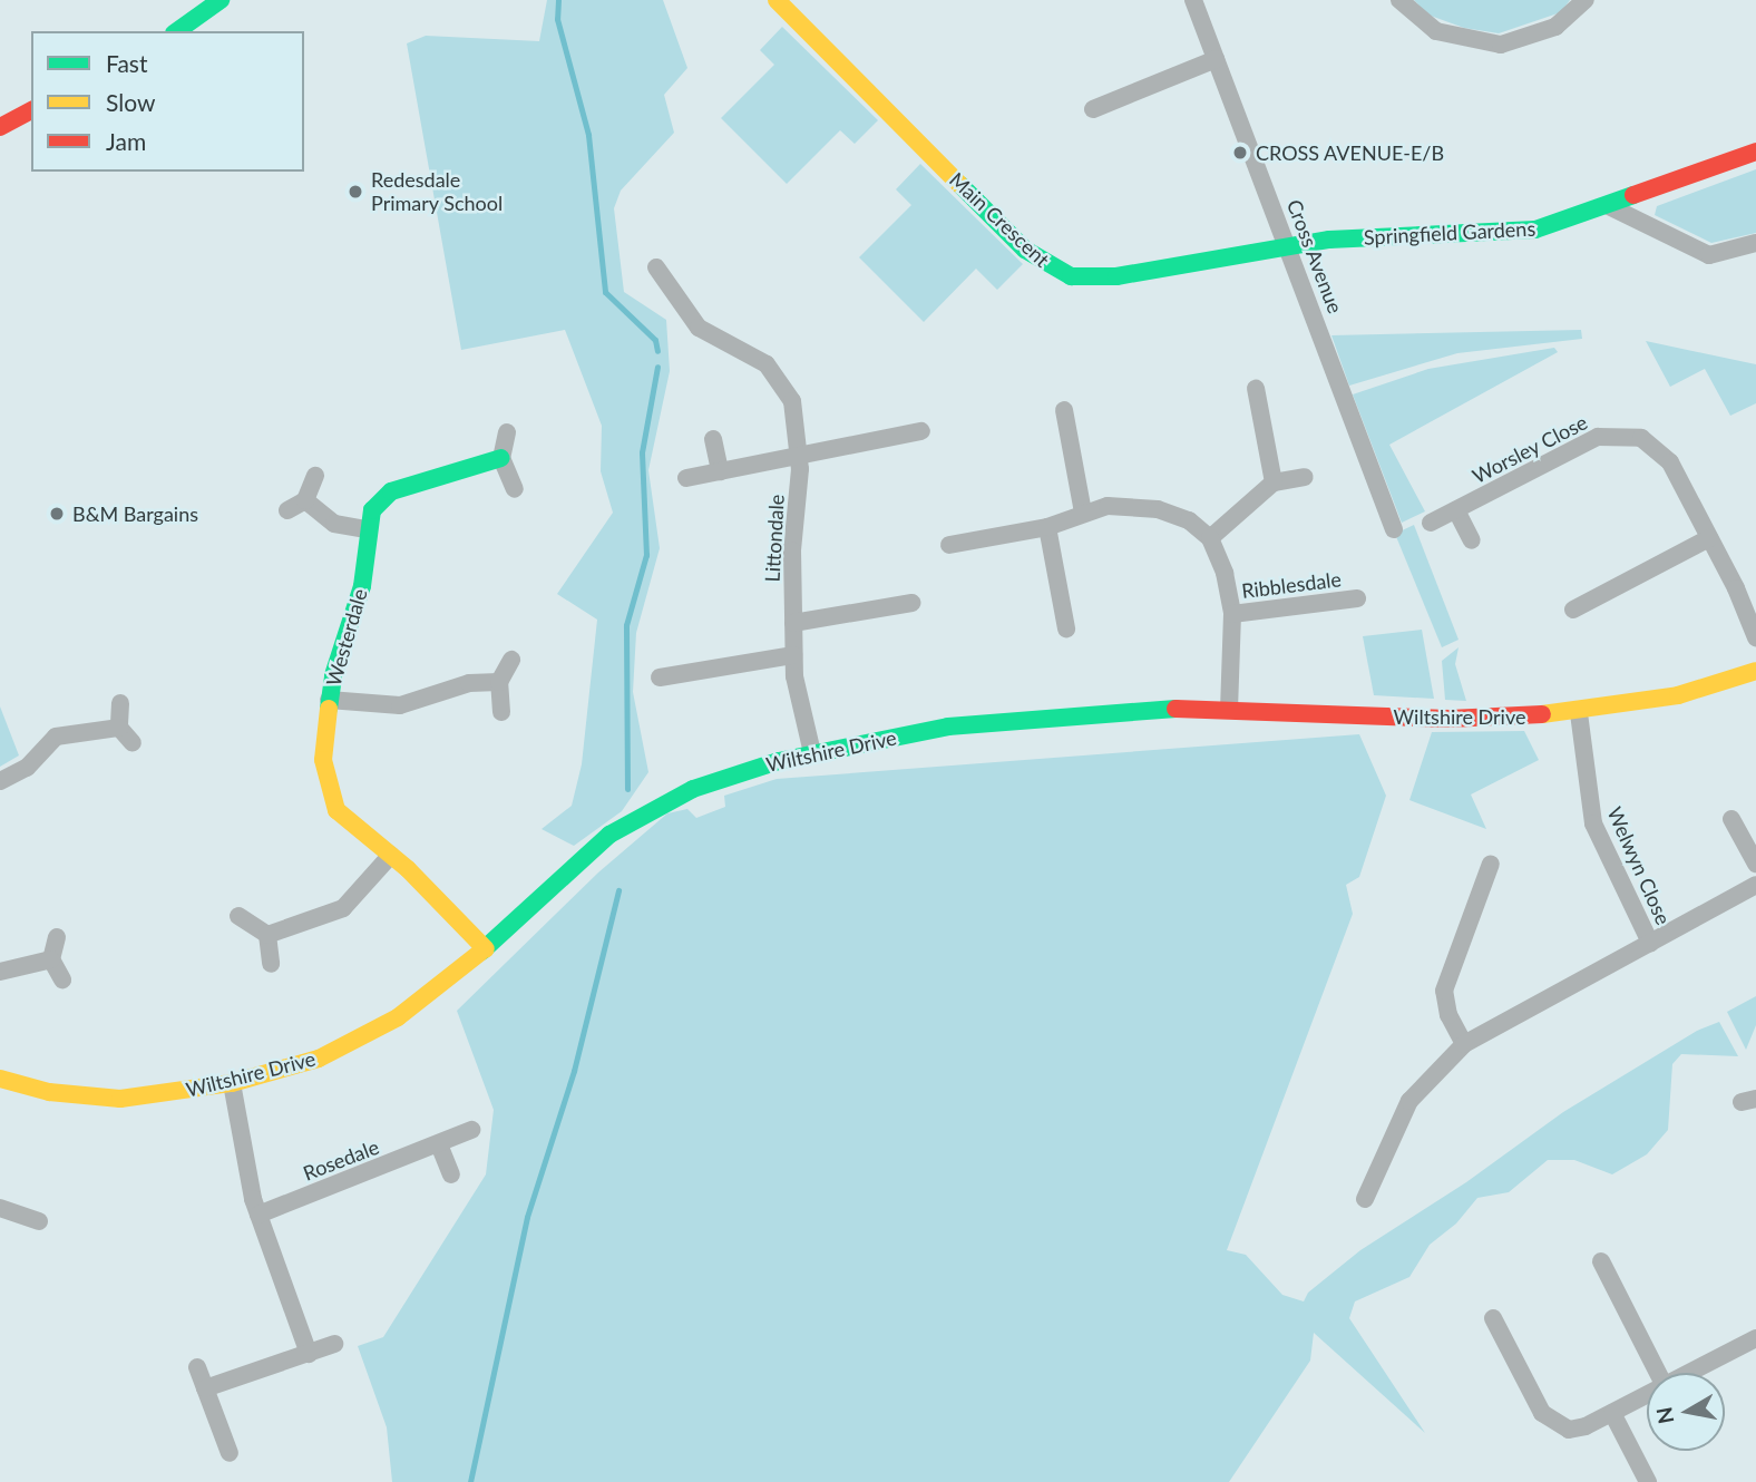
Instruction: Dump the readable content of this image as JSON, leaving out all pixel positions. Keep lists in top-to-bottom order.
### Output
{
  "streets": {
    "street": [
      "Main Crescent",
      "Springfield Gardens",
      "Cross Avenue",
      "Worsley Close",
      "Littondale",
      "Ribblesdale",
      "Westerdale",
      "Wiltshire Drive",
      "Welwyn Close",
      "Rosedale"
    ]
  },
  "crossings": [
    ["Main Crescent", "Springfield Gardens"],
    ["Main Crescent", "Cross Avenue"],
    ["Springfield Gardens", "Cross Avenue"],
    ["Littondale", "Wiltshire Drive"],
    ["Ribblesdale", "Wiltshire Drive"],
    ["Westerdale", "Wiltshire Drive"],
    ["Wiltshire Drive", "Welwyn Close"]
  ],
  "places": ["CROSS AVENUE-E/B", "Redesdale Primary School", "B&M Bargains"],
  "legend": ["Fast", "Slow", "Jam"],
  "north": "left"
}
